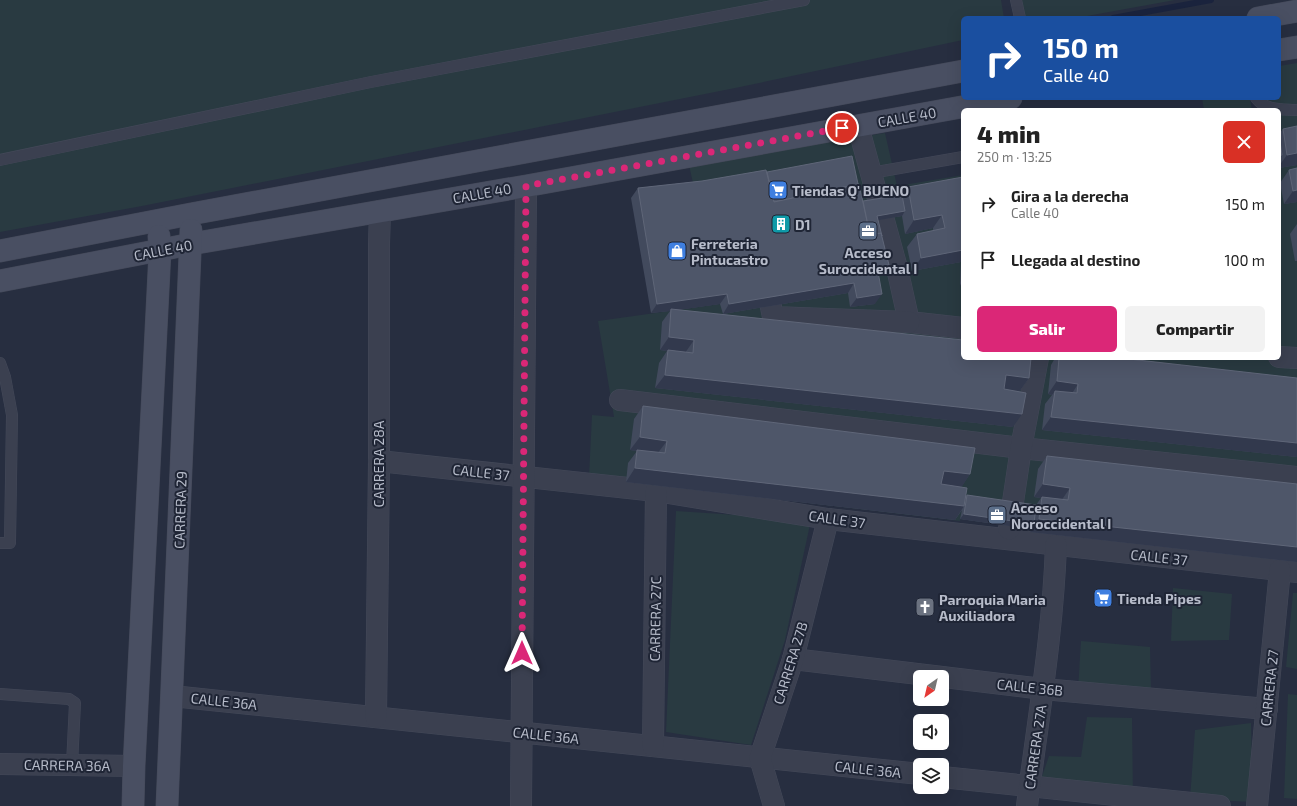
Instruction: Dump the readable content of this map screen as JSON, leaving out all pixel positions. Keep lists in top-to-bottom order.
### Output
{
  "streets": {
    "main road": ["CALLE 40", "CARRERA 29"],
    "street": [
      "CARRERA 28A",
      "CALLE 37",
      "CARRERA 27C",
      "CARRERA 27B",
      "CALLE 36B",
      "CARRERA 27",
      "CALLE 36A",
      "CARRERA 27A",
      "CARRERA 36A"
    ]
  },
  "crossings": [
    ["CALLE 40", "CARRERA 28A"],
    ["CALLE 40", "CARRERA 29"],
    ["CARRERA 28A", "CALLE 37"],
    ["CARRERA 28A", "CALLE 36A"],
    ["CALLE 37", "CARRERA 27C"],
    ["CALLE 37", "CARRERA 27B"],
    ["CALLE 37", "CARRERA 27"],
    ["CALLE 37", "CARRERA 27A"],
    ["CARRERA 29", "CALLE 36A"],
    ["CARRERA 27C", "CALLE 36A"],
    ["CARRERA 27B", "CALLE 36B"],
    ["CARRERA 27B", "CALLE 36A"],
    ["CALLE 36B", "CARRERA 27"],
    ["CALLE 36B", "CARRERA 27A"]
  ],
  "places": {
    "supermarket": ["Tiendas Q' BUENO", "Tienda Pipes"],
    "building": ["D1"],
    "office": ["Acceso Suroccidental I", "Acceso Noroccidental I"],
    "shop": ["Ferreteria Pintucastro"],
    "church": ["Parroquia Maria Auxiliadora"]
  },
  "north": "bottom left",
  "page": {
    "turn": ["150 m", "Calle 40"],
    "heading": ["4 min", "250 m · 13:25"],
    "list": [
      {
        "name": "Gira a la derecha",
        "note": "Calle 40",
        "value": "150 m"
      },
      {
        "name": "Llegada al destino",
        "value": "100 m"
      }
    ],
    "buttons": ["Salir", "Compartir"]
  }
}
